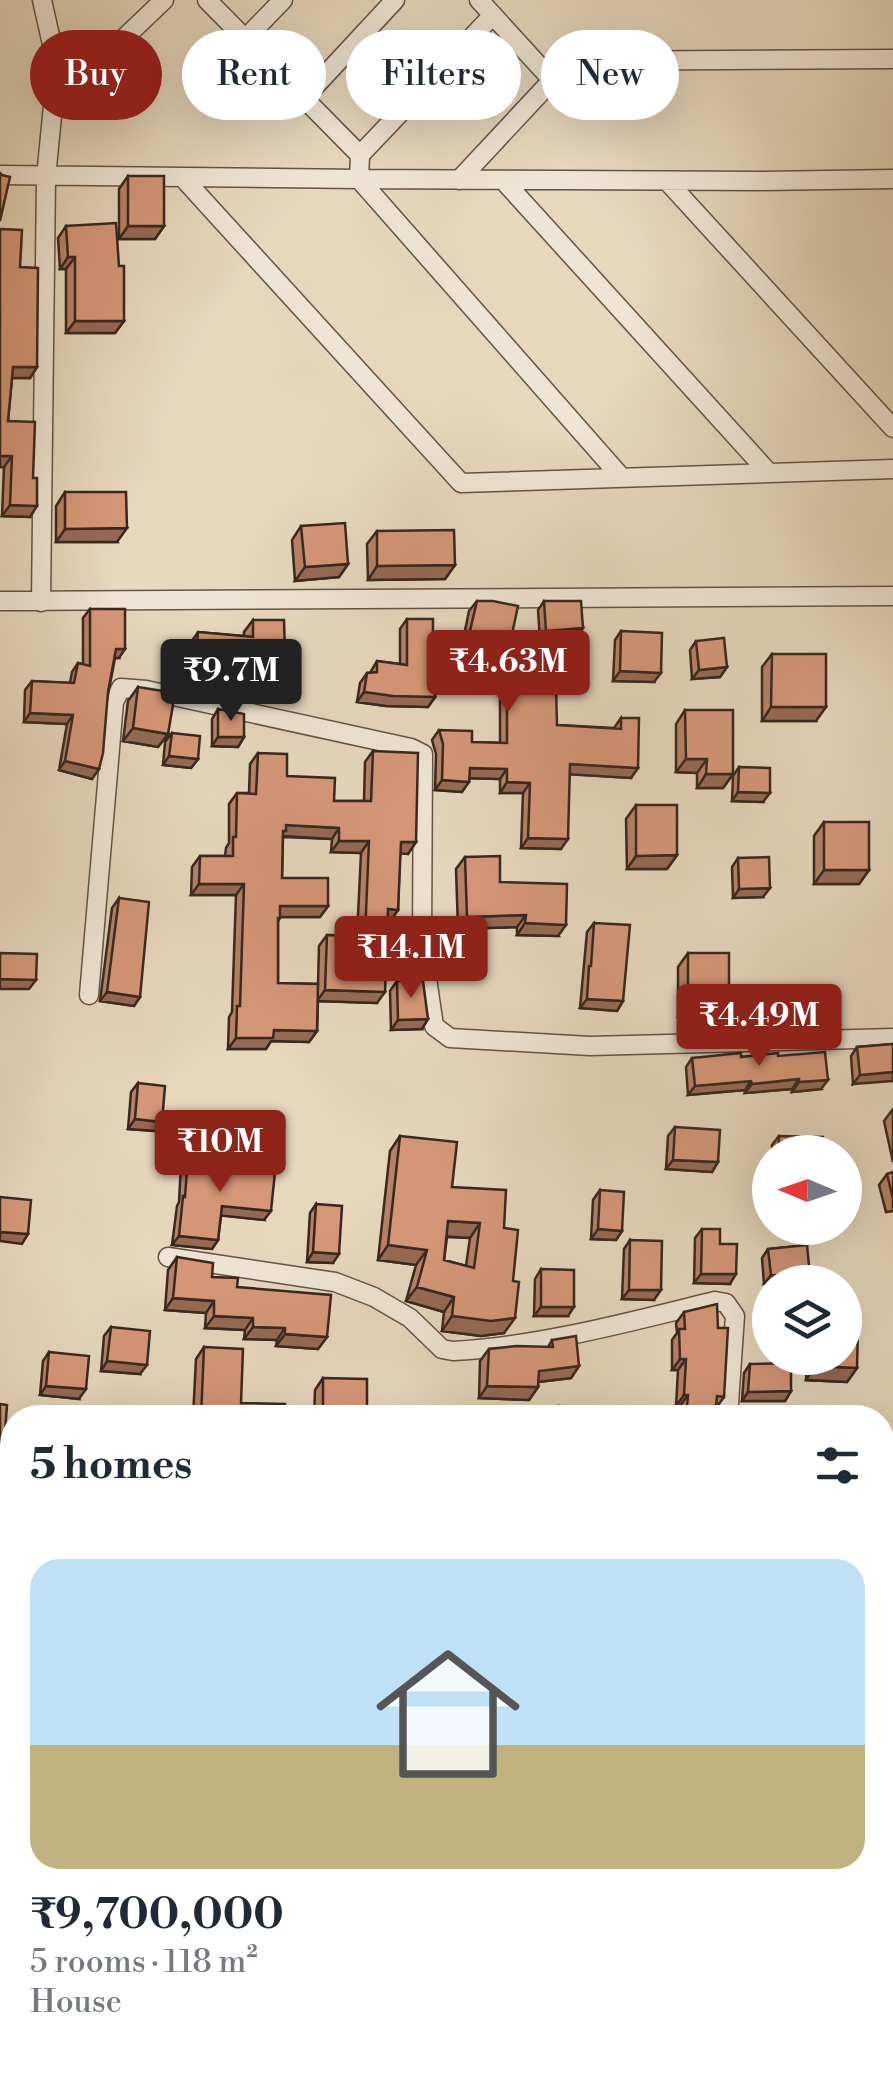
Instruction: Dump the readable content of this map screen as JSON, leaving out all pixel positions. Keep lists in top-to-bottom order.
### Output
{
  "north": "left",
  "page": {
    "chip": [
      "Buy",
      "Rent",
      "Filters",
      "New"
    ],
    "price": [
      "₹4.63M",
      "₹9.7M",
      "₹14.1M",
      "₹4.49M",
      "₹10M"
    ],
    "heading": "5 homes",
    "list": [
      {
        "name": "₹9,700,000",
        "note": "5 rooms · 118 m² · House"
      }
    ]
  }
}
